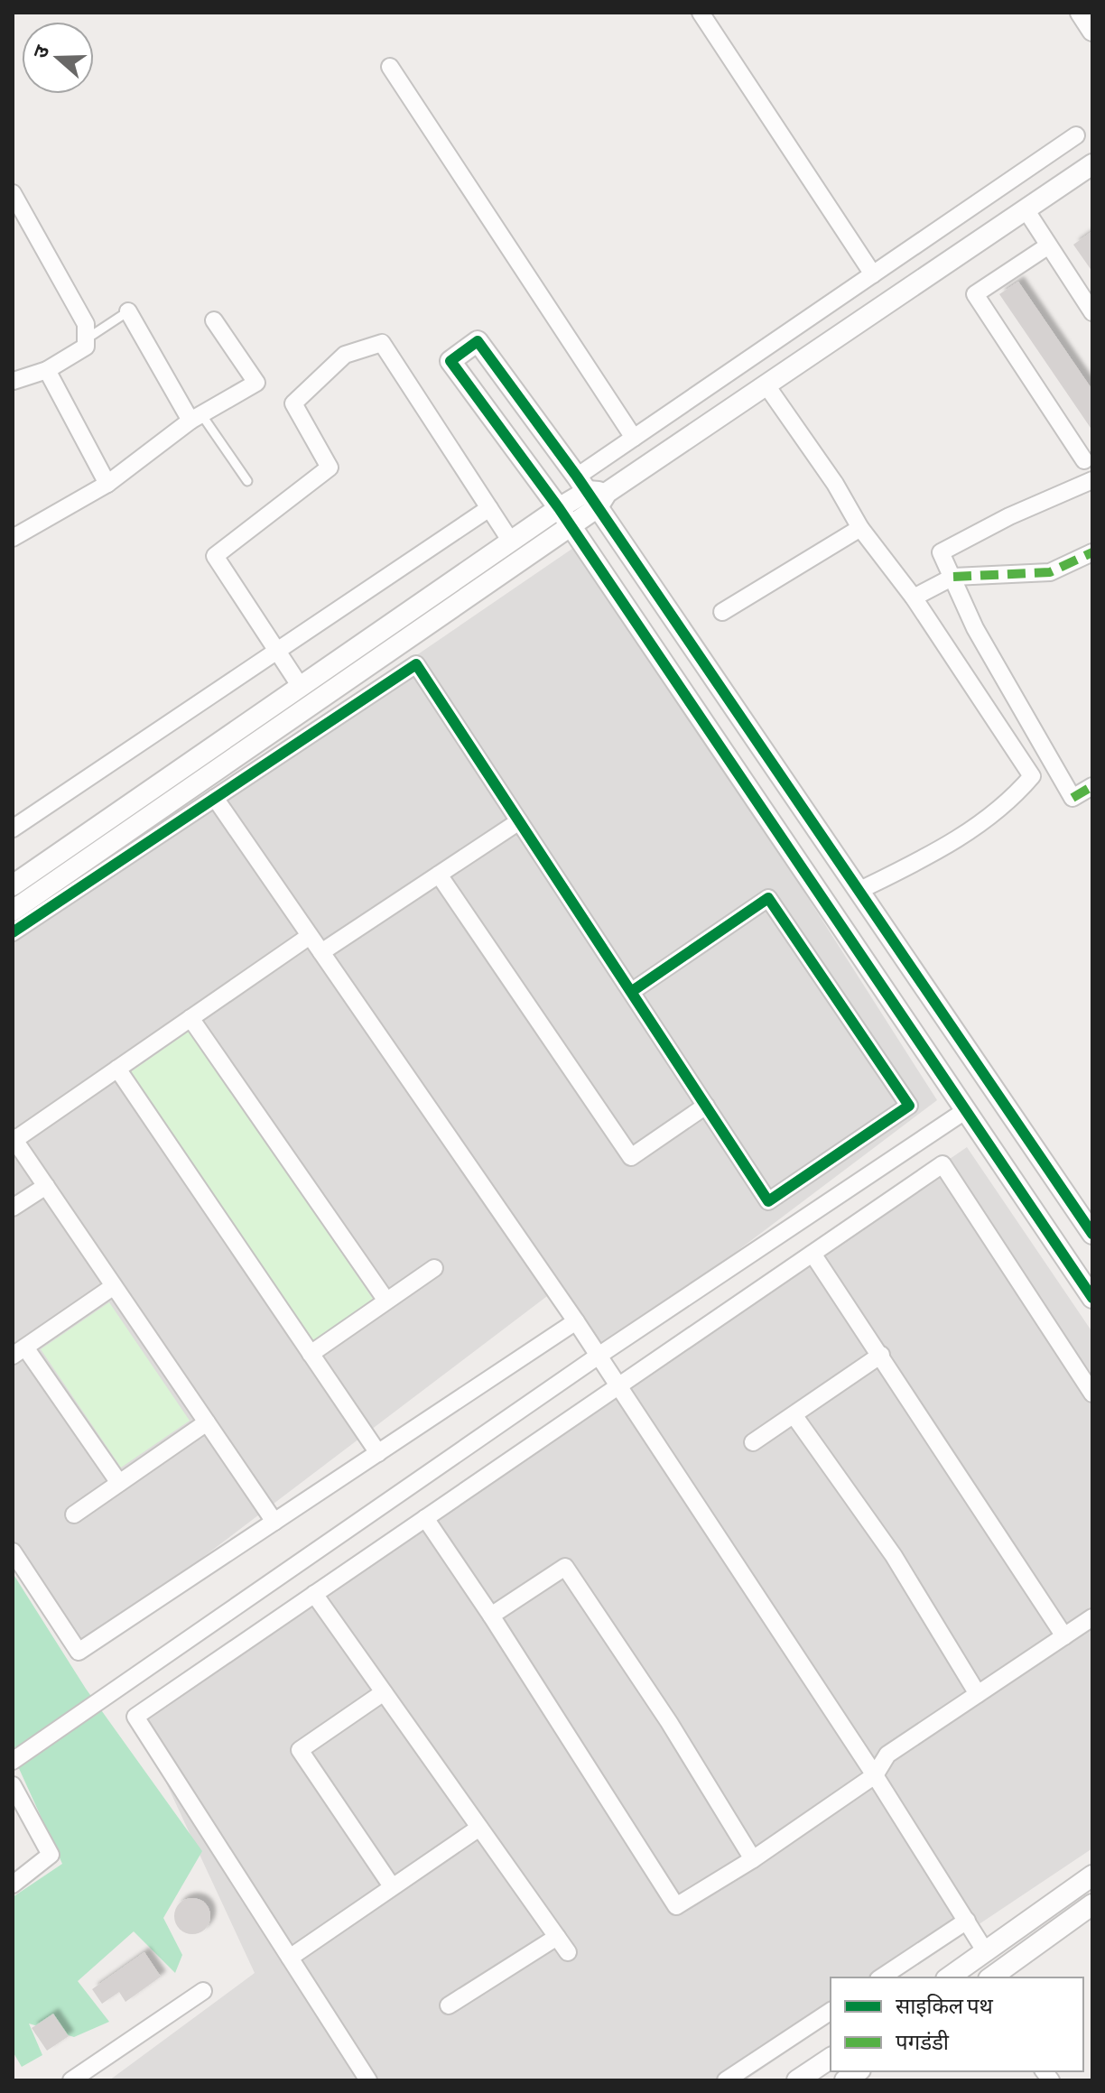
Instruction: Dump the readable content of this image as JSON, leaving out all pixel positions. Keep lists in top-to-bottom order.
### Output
{
  "legend": ["साइकिल पथ", "पगडंडी"],
  "north": "left"
}
